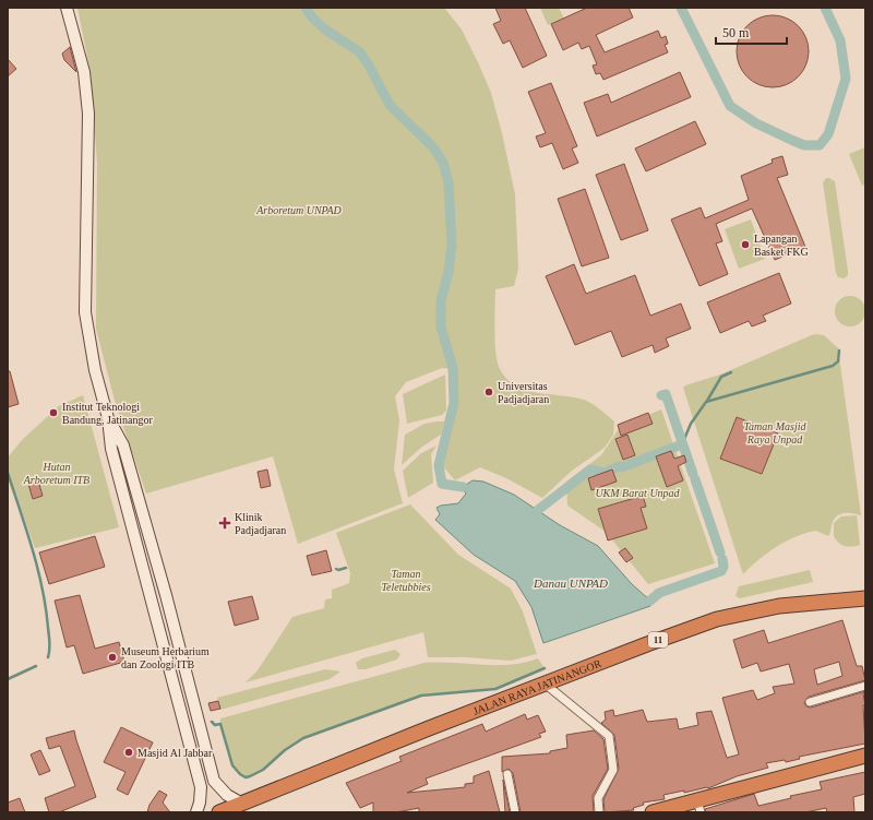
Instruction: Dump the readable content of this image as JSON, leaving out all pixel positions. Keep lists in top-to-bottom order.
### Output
{
  "streets": {
    "highway": ["11", "JALAN RAYA JATINANGOR"]
  },
  "water": ["Danau UNPAD"],
  "parks": [
    "Arboretum UNPAD",
    "Taman Masjid Raya Unpad",
    "Hutan Arboretum ITB",
    "UKM Barat Unpad",
    "Taman Teletubbies"
  ],
  "places": {
    "other": [
      "Lapangan Basket FKG",
      "Universitas Padjadjaran",
      "Institut Teknologi Bandung, Jatinangor",
      "Museum Herbarium dan Zoologi ITB",
      "Masjid Al Jabbar"
    ],
    "health": ["Klinik Padjadjaran"]
  },
  "scale_bar": "50 m"
}
